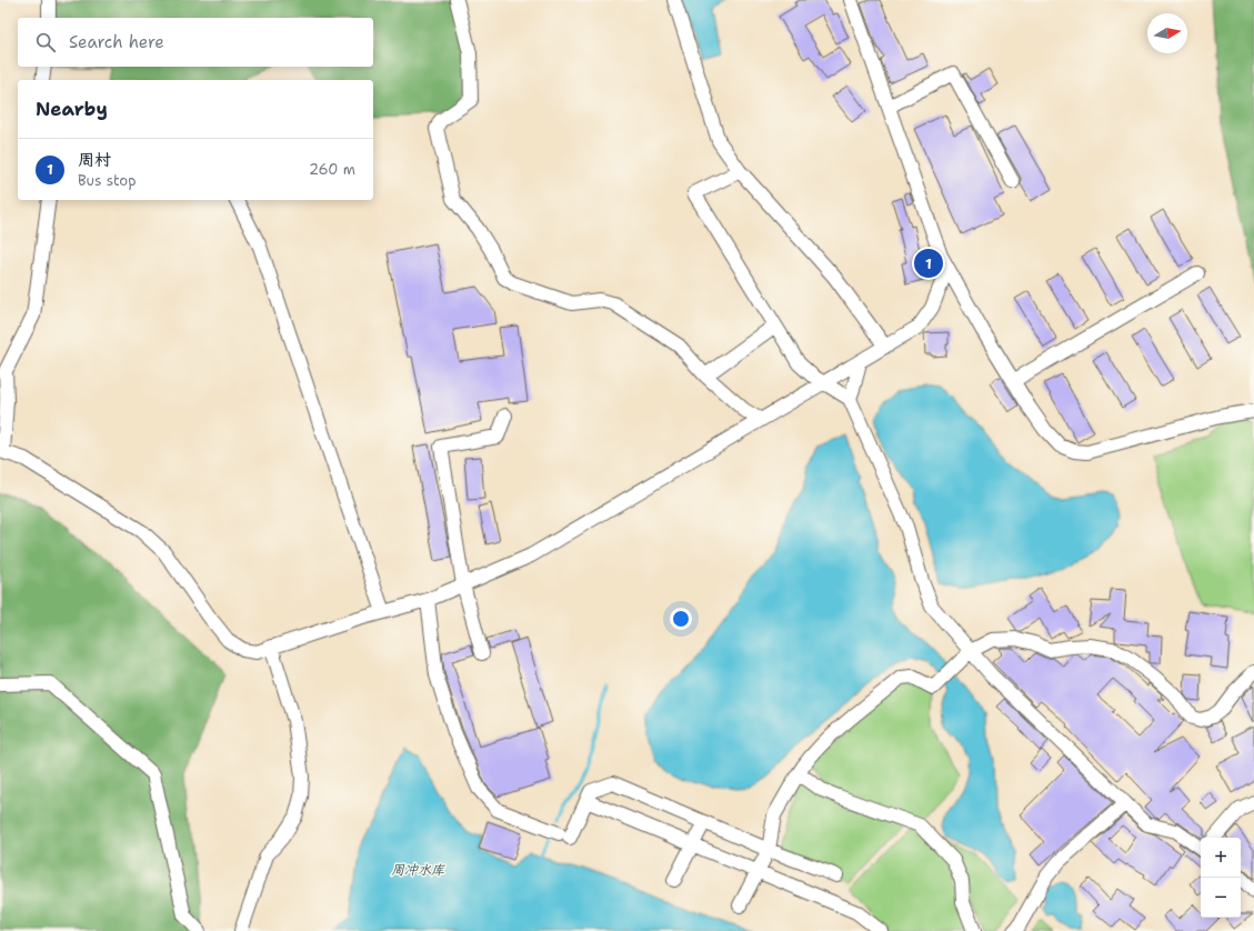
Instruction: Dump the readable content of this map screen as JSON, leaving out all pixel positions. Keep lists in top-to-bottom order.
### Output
{
  "water": ["周冲水库"],
  "north": "right",
  "page": {
    "search": "Search here",
    "heading": "Nearby",
    "list": [
      {
        "mark": "1",
        "name": "周村",
        "note": "Bus stop",
        "value": "260 m"
      }
    ],
    "pins": "1",
    "map_buttons": ["+", "−"]
  }
}
